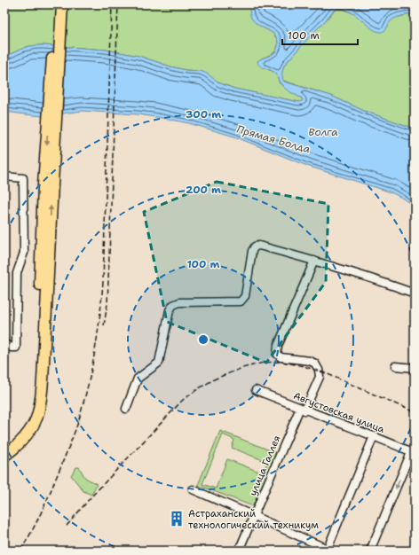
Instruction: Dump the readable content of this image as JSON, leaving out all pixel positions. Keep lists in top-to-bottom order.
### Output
{
  "streets": {
    "street": ["Августовская улица", "улица Галлея"]
  },
  "crossings": [
    ["Августовская улица", "улица Галлея"]
  ],
  "water": ["Волга", "Прямая Болда"],
  "places": {
    "building": ["Астраханский технологический техникум"]
  },
  "scale_bar": "100 m",
  "rings": ["300 m", "200 m", "100 m"]
}
